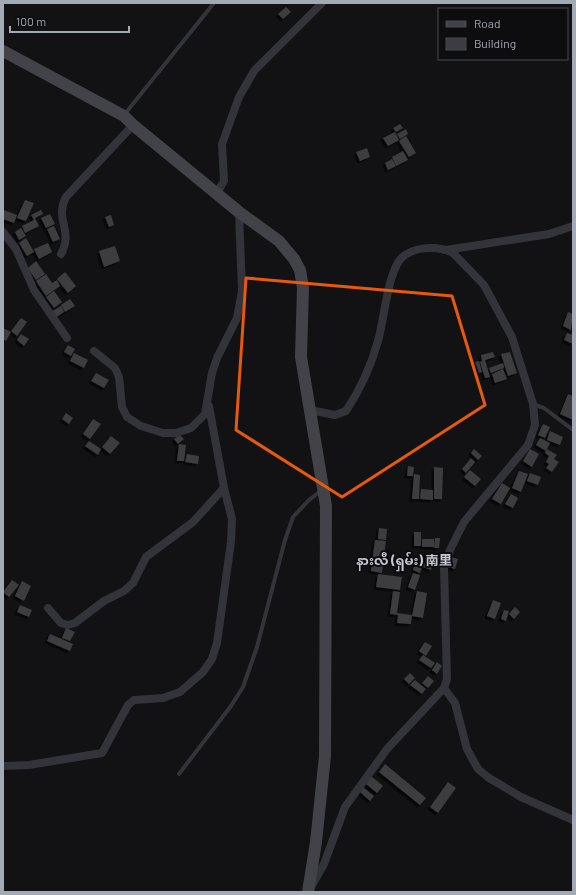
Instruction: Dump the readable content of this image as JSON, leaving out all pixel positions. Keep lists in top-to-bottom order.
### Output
{
  "districts": ["နားလီ (ရှမ်း) 南里"],
  "legend": ["Road", "Building"],
  "scale_bar": "100 m"
}
